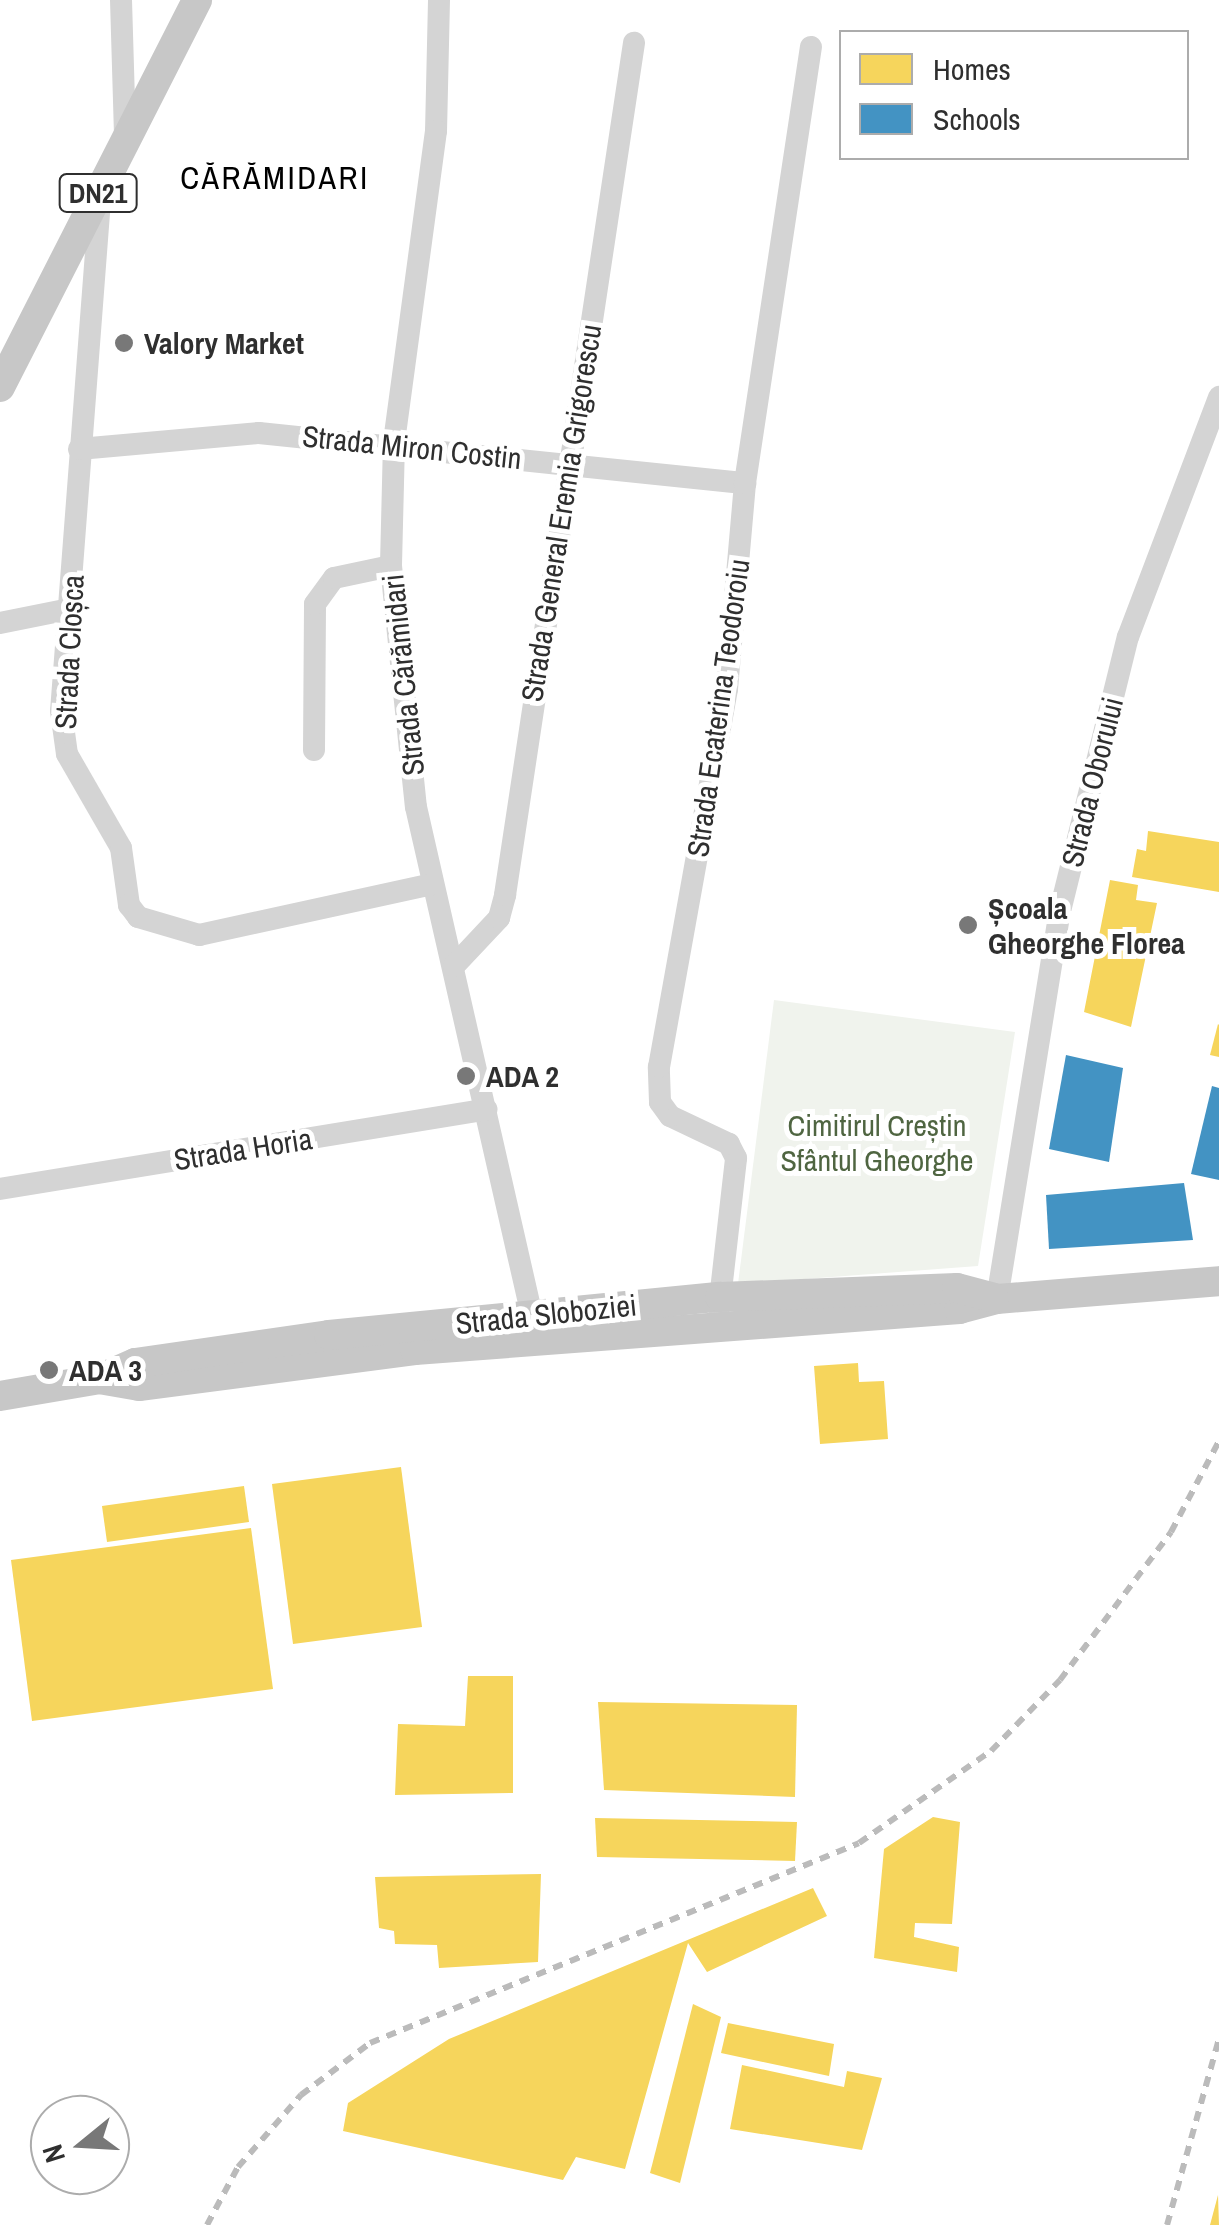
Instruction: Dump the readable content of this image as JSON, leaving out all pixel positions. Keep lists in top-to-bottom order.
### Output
{
  "streets": {
    "main road": ["DN21", "Strada Sloboziei"],
    "street": [
      "Strada Miron Costin",
      "Strada General Eremia Grigorescu",
      "Strada Cloșca",
      "Strada Cărămidari",
      "Strada Ecaterina Teodoroiu",
      "Strada Oborului",
      "Strada Horia"
    ]
  },
  "crossings": [
    ["DN21", "Strada Cloșca"],
    ["Strada Miron Costin", "Strada General Eremia Grigorescu"],
    ["Strada Miron Costin", "Strada Cloșca"],
    ["Strada Miron Costin", "Strada Cărămidari"],
    ["Strada Miron Costin", "Strada Ecaterina Teodoroiu"],
    ["Strada General Eremia Grigorescu", "Strada Cărămidari"],
    ["Strada Cloșca", "Strada Cărămidari"],
    ["Strada Cărămidari", "Strada Horia"],
    ["Strada Cărămidari", "Strada Sloboziei"],
    ["Strada Ecaterina Teodoroiu", "Strada Sloboziei"],
    ["Strada Oborului", "Strada Sloboziei"]
  ],
  "districts": ["CĂRĂMIDARI"],
  "parks": ["Cimitirul Creștin Sfântul Gheorghe"],
  "places": [
    "Valory Market",
    "Școala Gheorghe Florea",
    "ADA 2",
    "ADA 3"
  ],
  "legend": ["Homes", "Schools"],
  "north": "left"
}
